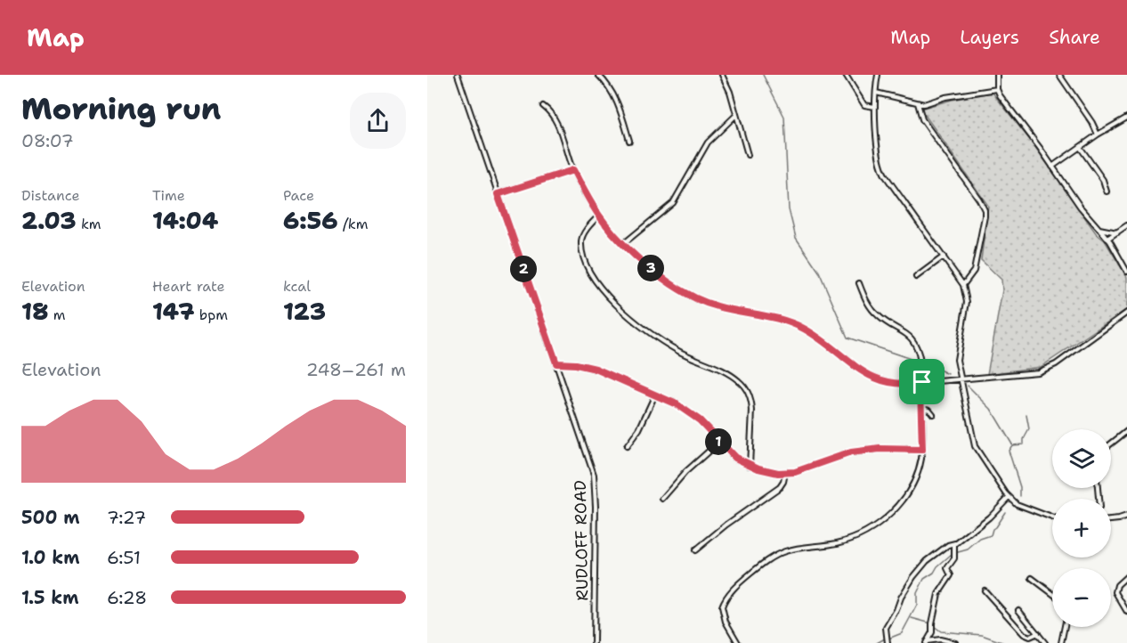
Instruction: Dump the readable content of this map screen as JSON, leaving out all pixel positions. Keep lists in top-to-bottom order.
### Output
{
  "streets": {
    "street": ["RUDLOFF ROAD"]
  },
  "page": {
    "header": "Map",
    "nav": ["Map", "Layers", "Share"],
    "heading": ["Morning run", "08:07"],
    "stats": [
      ["Distance", "2.03 km"],
      ["Time", "14:04"],
      ["Pace", "6:56 /km"],
      ["Elevation", "18 m"],
      ["Heart rate", "147 bpm"],
      ["kcal", "123"]
    ],
    "pins": ["3", "2", "1"],
    "chart": ["Elevation", "248–261 m"],
    "map_buttons": ["+", "−"],
    "list": [
      {
        "name": "500 m",
        "note": "7:27"
      },
      {
        "name": "1.0 km",
        "note": "6:51"
      },
      {
        "name": "1.5 km",
        "note": "6:28"
      }
    ]
  }
}
